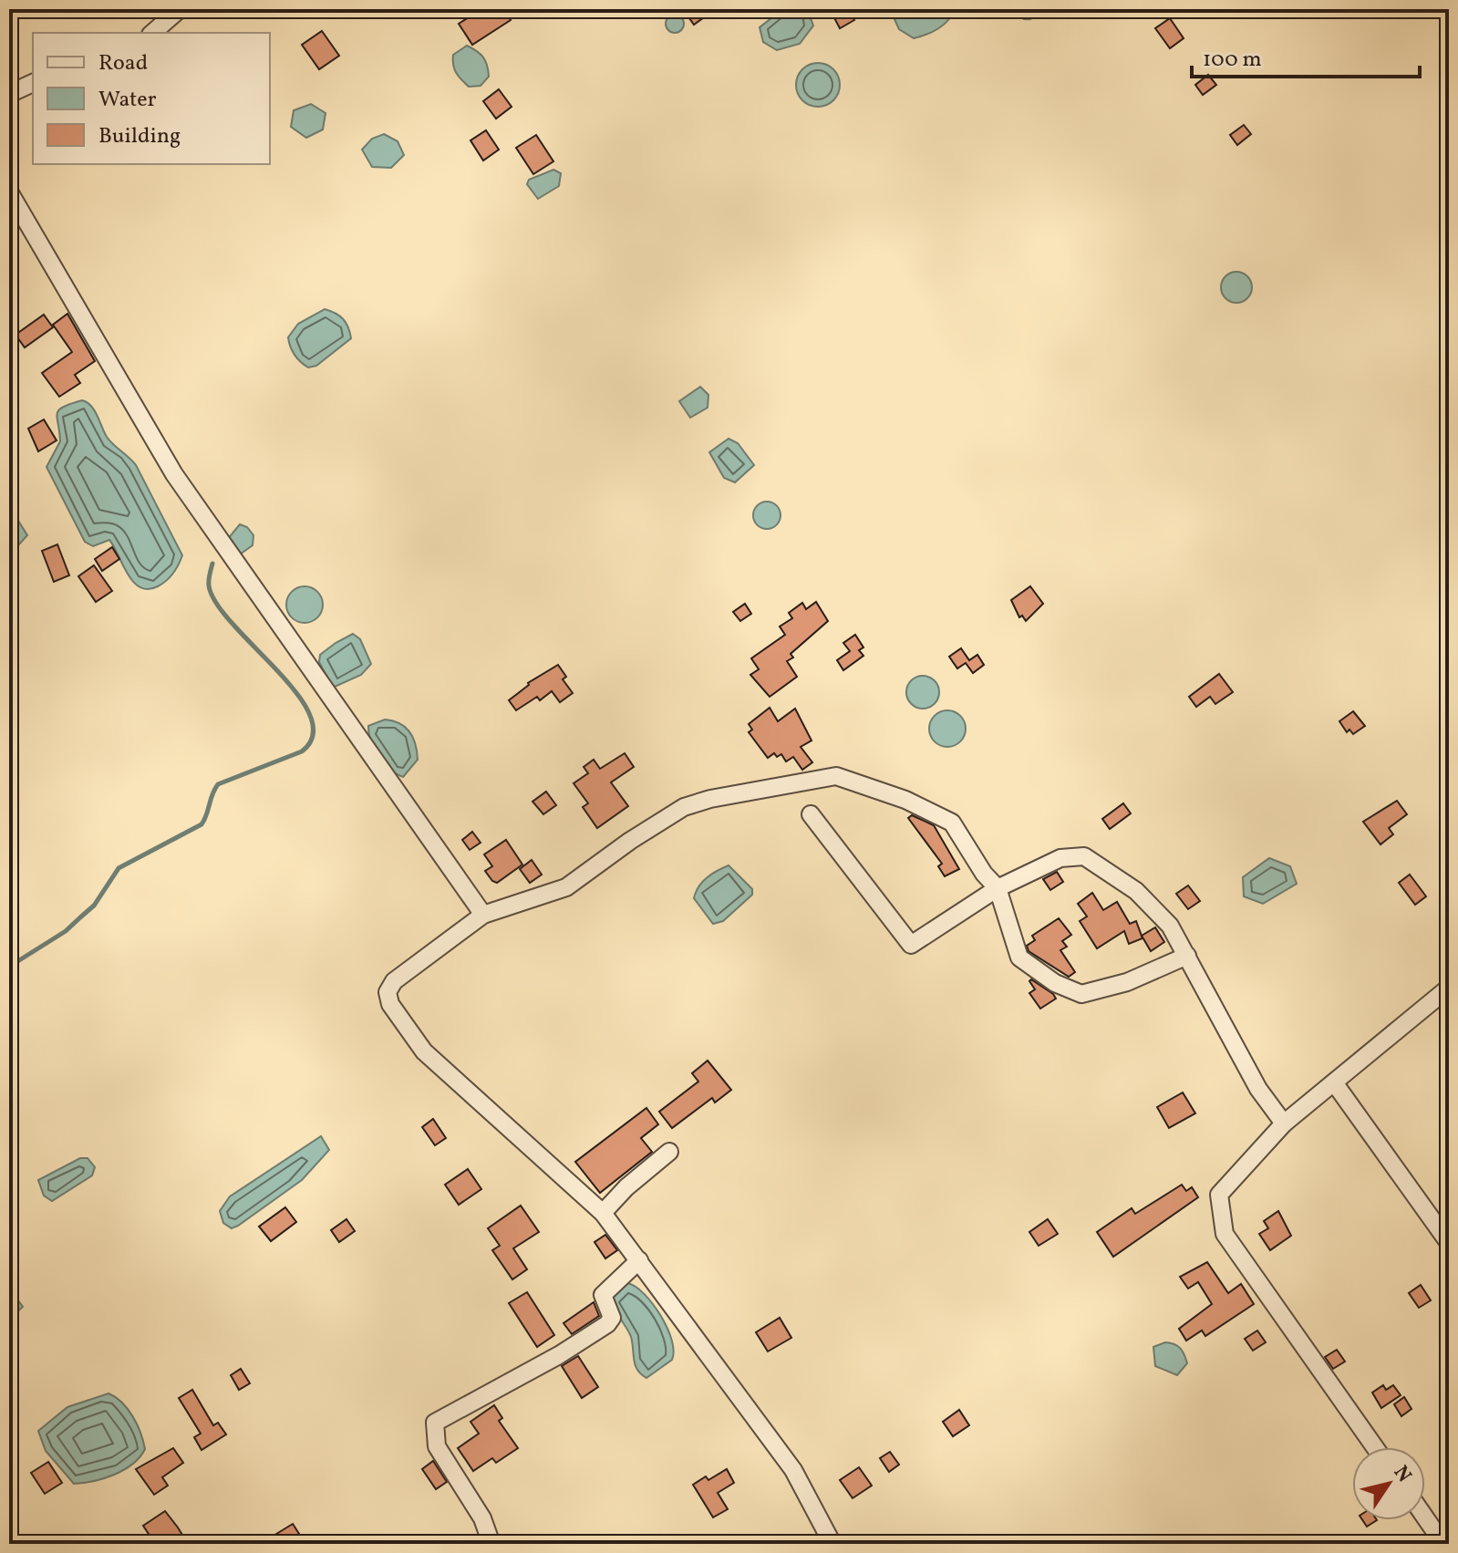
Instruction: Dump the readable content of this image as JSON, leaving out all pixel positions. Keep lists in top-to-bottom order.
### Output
{
  "legend": ["Road", "Water", "Building"],
  "scale_bar": "100 m",
  "north": "top right"
}
